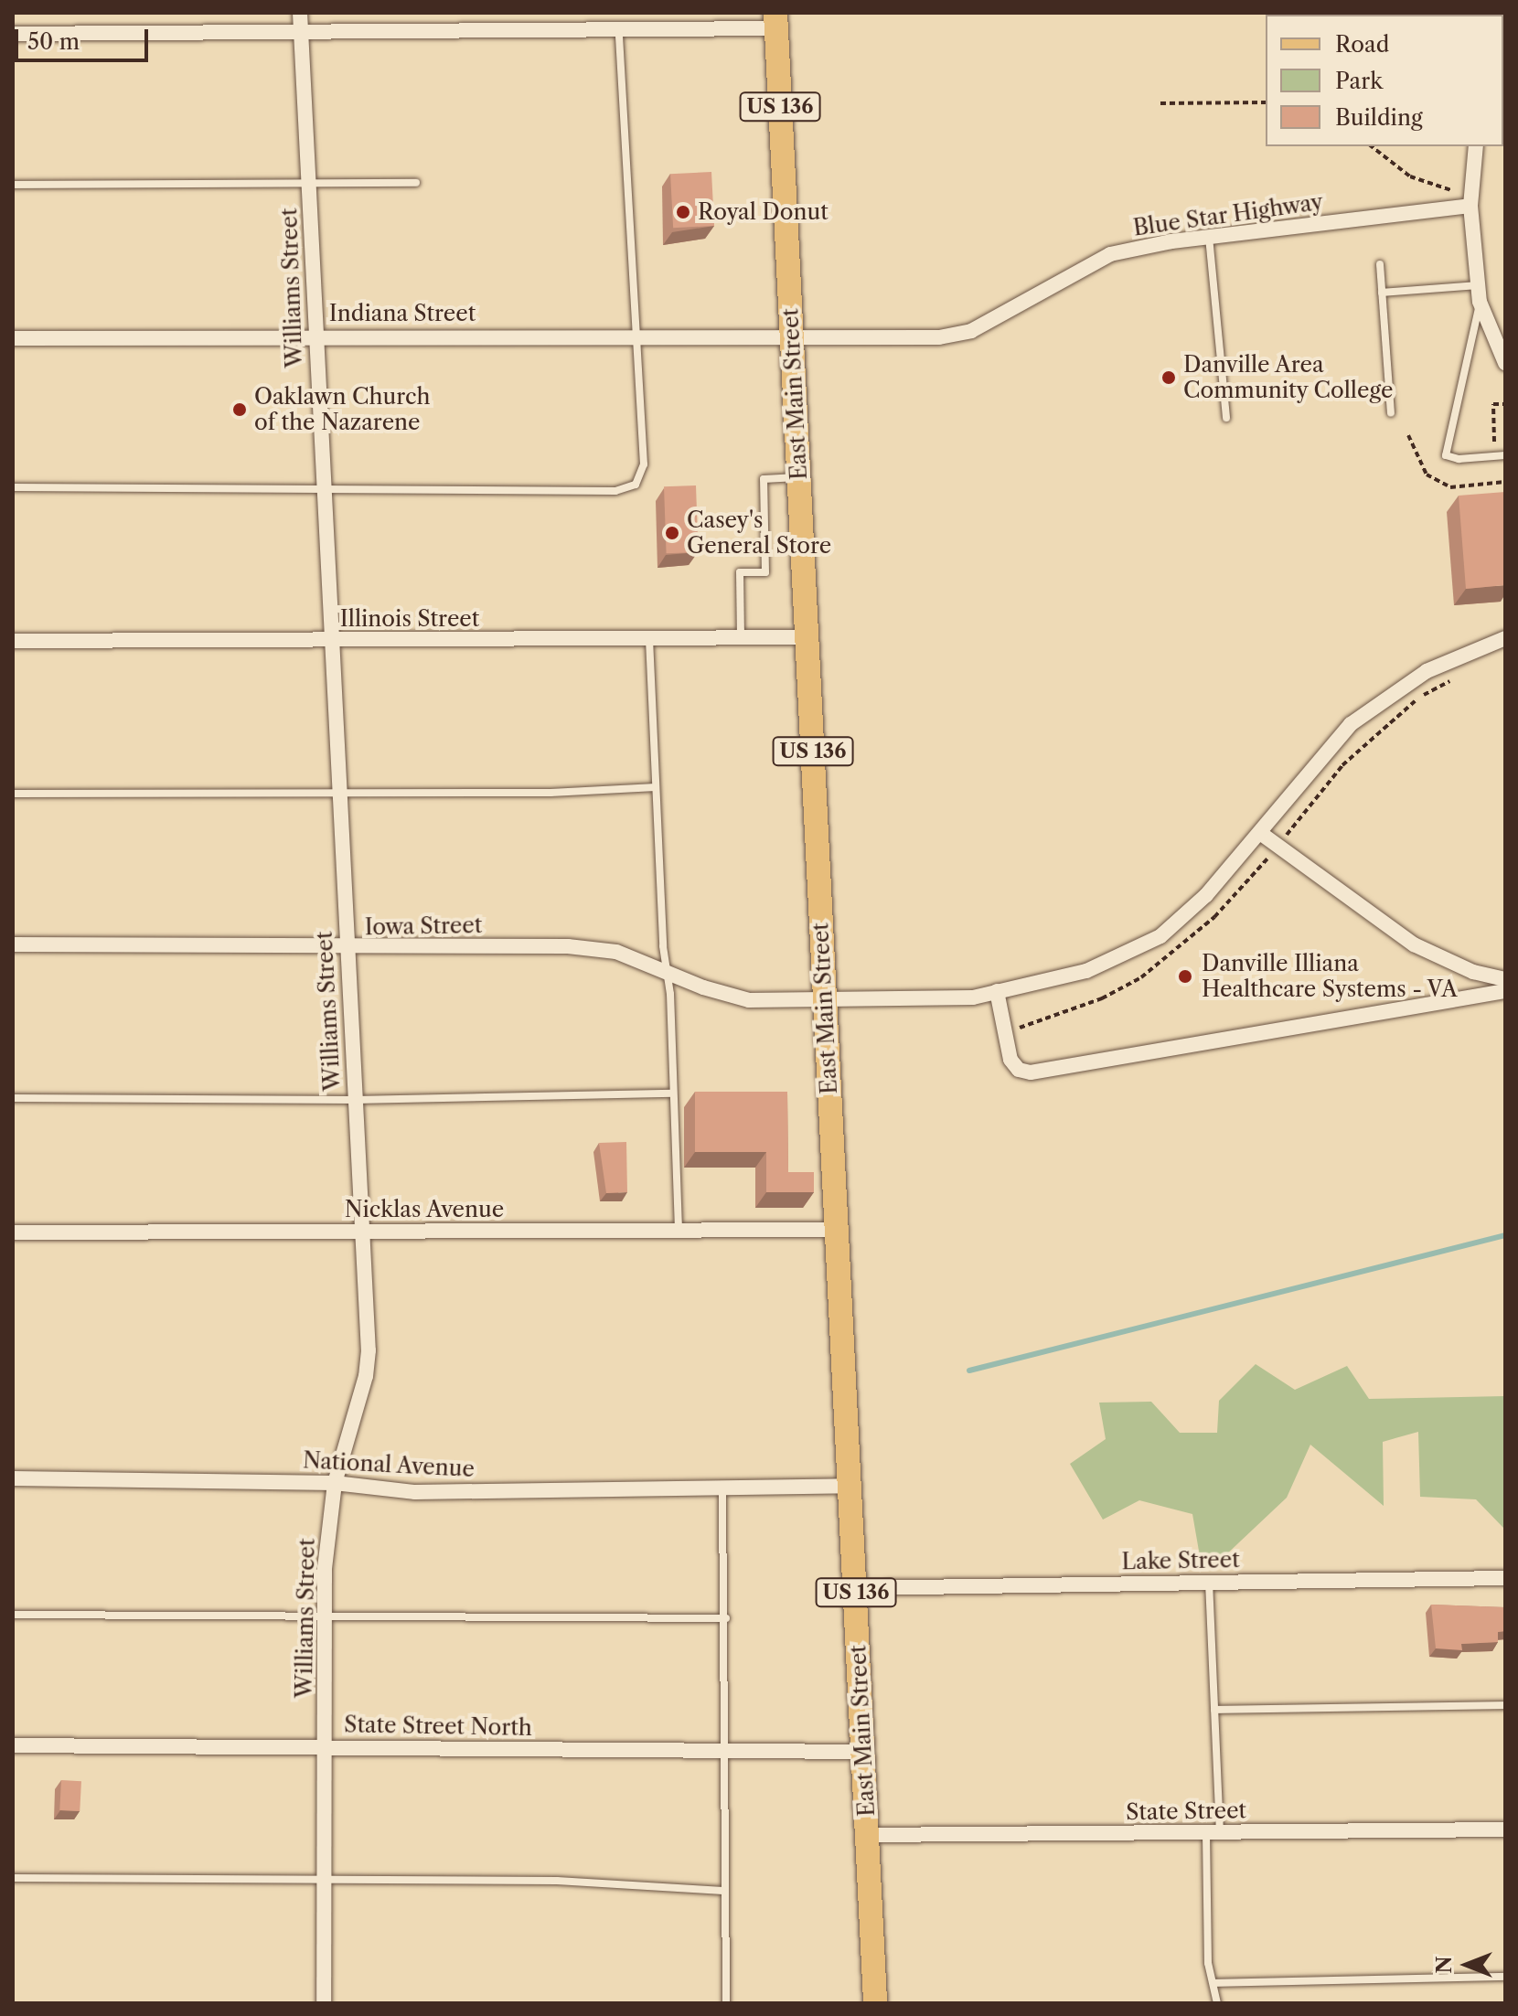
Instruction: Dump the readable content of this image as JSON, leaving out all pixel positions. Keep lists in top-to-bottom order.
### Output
{
  "streets": {
    "main road": ["US 136", "East Main Street"],
    "street": [
      "Blue Star Highway",
      "Williams Street",
      "Indiana Street",
      "Illinois Street",
      "Iowa Street",
      "Nicklas Avenue",
      "National Avenue",
      "Lake Street",
      "State Street North",
      "State Street"
    ]
  },
  "crossings": [
    ["Blue Star Highway", "Indiana Street"],
    ["Blue Star Highway", "East Main Street"],
    ["Williams Street", "Indiana Street"],
    ["Williams Street", "Illinois Street"],
    ["Williams Street", "Iowa Street"],
    ["Williams Street", "Nicklas Avenue"],
    ["Williams Street", "National Avenue"],
    ["Williams Street", "State Street North"],
    ["Indiana Street", "East Main Street"],
    ["East Main Street", "Illinois Street"],
    ["East Main Street", "Iowa Street"],
    ["East Main Street", "Nicklas Avenue"],
    ["East Main Street", "National Avenue"],
    ["East Main Street", "Lake Street"],
    ["East Main Street", "State Street North"],
    ["East Main Street", "State Street"]
  ],
  "places": [
    "Royal Donut",
    "Danville Area Community College",
    "Oaklawn Church of the Nazarene",
    "Casey's General Store",
    "Danville Illiana Healthcare Systems - VA"
  ],
  "legend": ["Road", "Park", "Building"],
  "scale_bar": "50 m",
  "north": "left"
}
